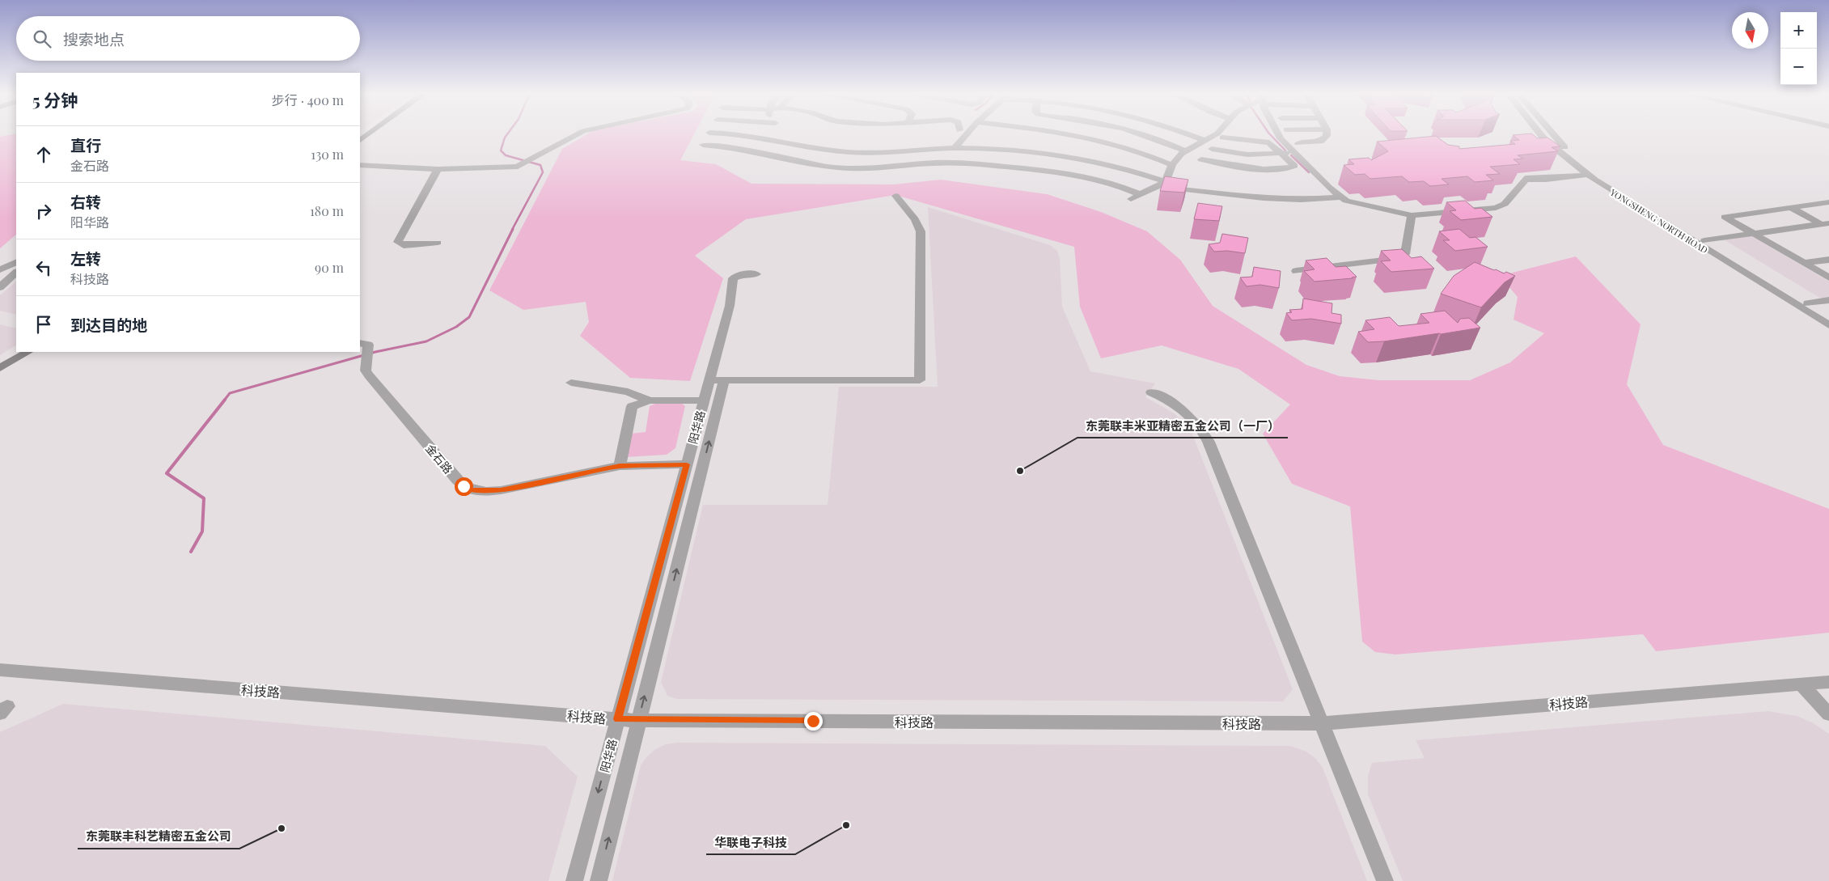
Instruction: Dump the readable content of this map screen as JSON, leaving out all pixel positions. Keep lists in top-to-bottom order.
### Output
{
  "streets": {
    "street": [
      "YONGSHENG NORTH ROAD",
      "阳华路",
      "金石路",
      "科技路"
    ]
  },
  "crossings": [
    ["阳华路", "金石路"],
    ["阳华路", "科技路"]
  ],
  "places": ["东莞联丰米亚精密五金公司（一厂）", "华联电子科技", "东莞联丰科艺精密五金公司"],
  "north": "bottom",
  "page": {
    "map_buttons": ["+", "−"],
    "search": "搜索地点",
    "heading": ["5 分钟", "步行 · 400 m"],
    "list": [
      ["直行", "金石路", "130 m"],
      ["右转", "阳华路", "180 m"],
      ["左转", "科技路", "90 m"],
      "到达目的地"
    ]
  }
}
